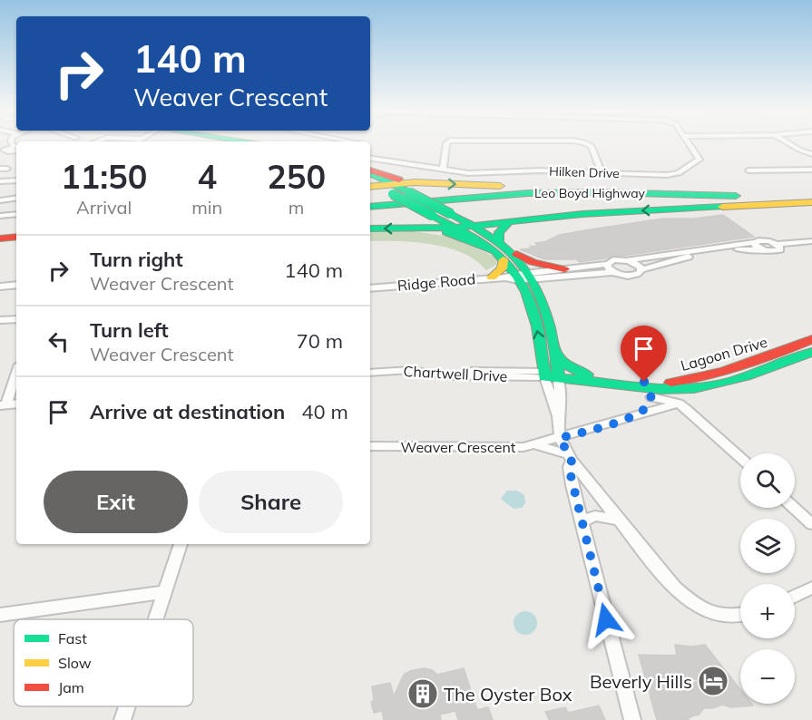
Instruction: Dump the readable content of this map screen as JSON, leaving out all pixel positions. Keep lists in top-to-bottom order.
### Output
{
  "streets": {
    "main road": ["Leo Boyd Highway", "Lagoon Drive"],
    "street": [
      "Hilken Drive",
      "Ridge Road",
      "Chartwell Drive",
      "Weaver Crescent"
    ]
  },
  "crossings": [
    ["Lagoon Drive", "Chartwell Drive"]
  ],
  "places": {
    "hotel": ["Beverly Hills"],
    "building": ["The Oyster Box"]
  },
  "legend": ["Fast", "Slow", "Jam"],
  "page": {
    "turn": ["140 m", "Weaver Crescent"],
    "eta": [
      "11:50",
      "Arrival",
      "4",
      "min",
      "250",
      "m"
    ],
    "list": [
      {
        "name": "Turn right",
        "note": "Weaver Crescent",
        "value": "140 m"
      },
      {
        "name": "Turn left",
        "note": "Weaver Crescent",
        "value": "70 m"
      },
      {
        "name": "Arrive at destination",
        "value": "40 m"
      }
    ],
    "map_buttons": ["+", "−"],
    "buttons": ["Exit", "Share"]
  }
}
